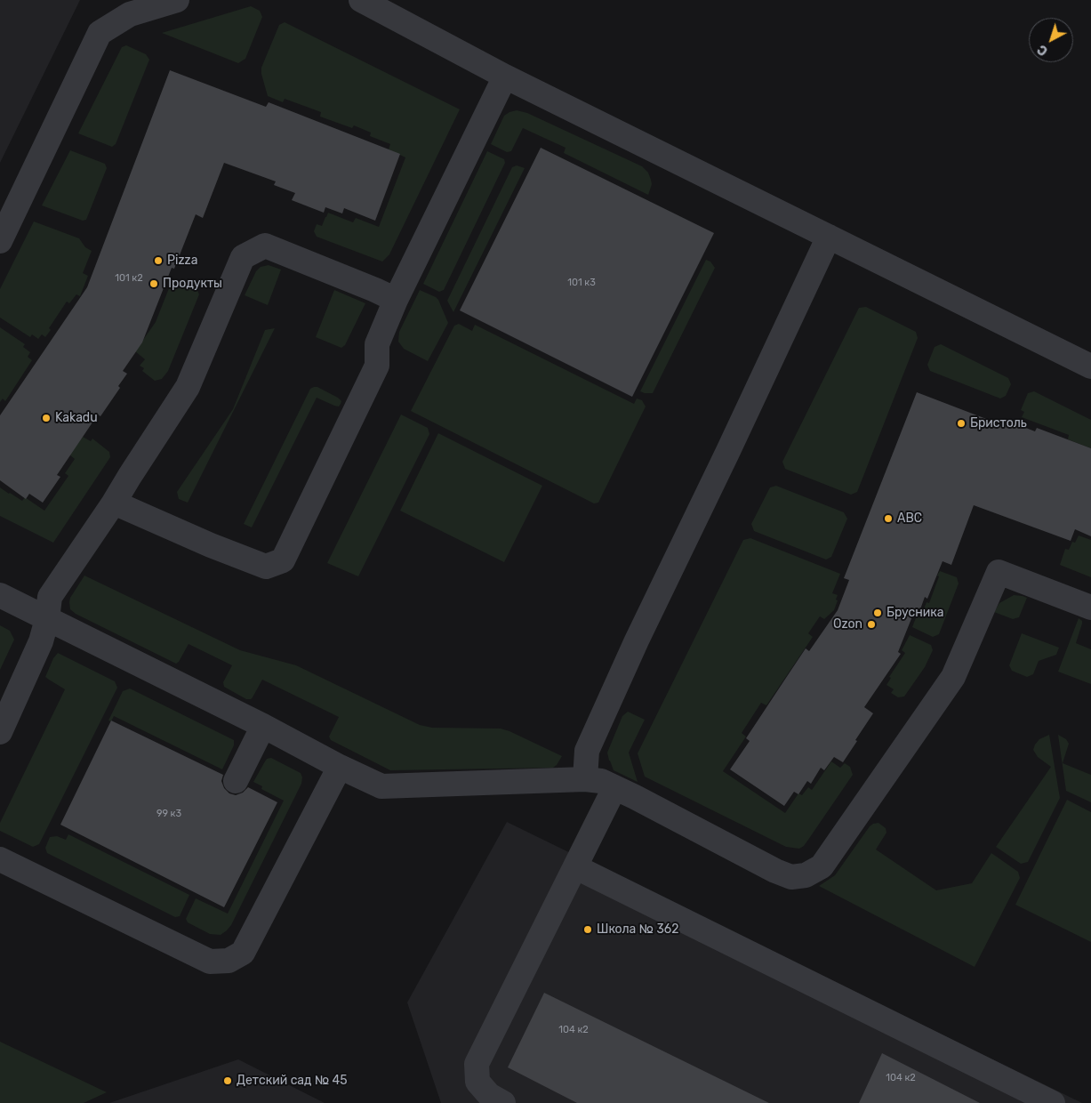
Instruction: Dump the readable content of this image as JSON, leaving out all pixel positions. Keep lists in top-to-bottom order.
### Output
{
  "places": [
    "Pizza",
    "Продукты",
    "Kakadu",
    "Бристоль",
    "ABC",
    "Брусника",
    "Ozon",
    "Школа № 362",
    "Детский сад № 45"
  ],
  "house_numbers": [
    "101 к2",
    "101 к3",
    "99 к3",
    "104 к2",
    "104 к2"
  ],
  "north": "bottom left"
}
